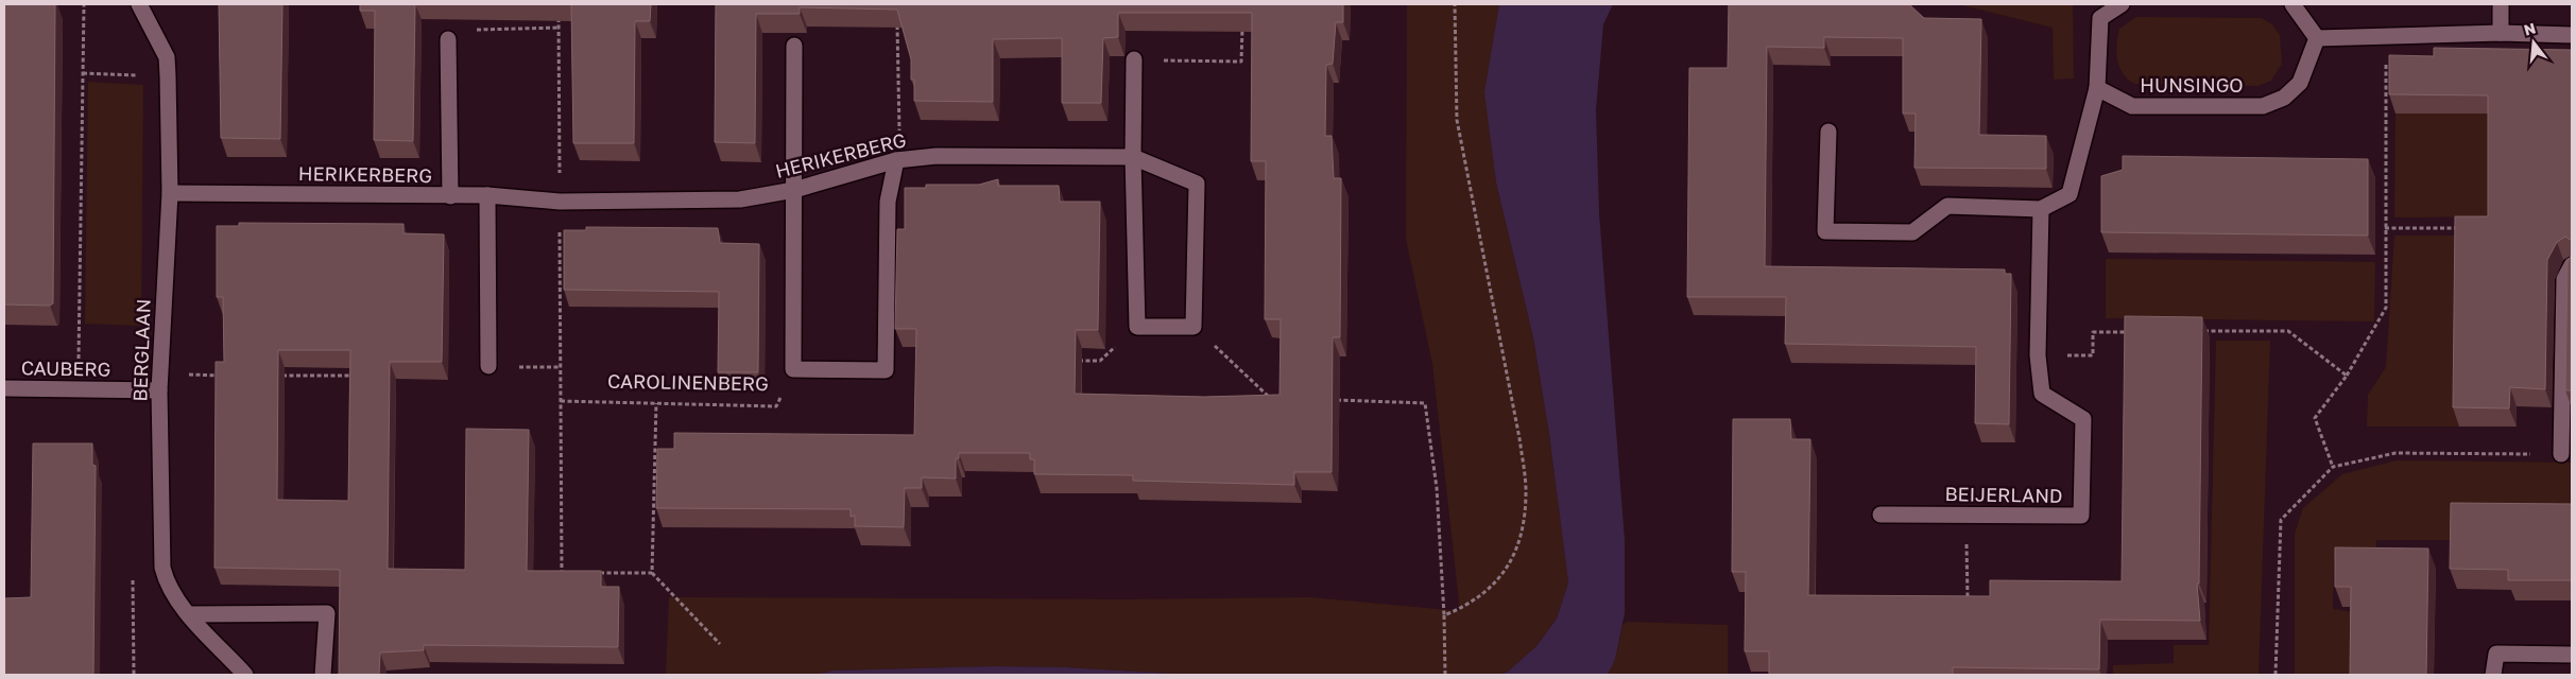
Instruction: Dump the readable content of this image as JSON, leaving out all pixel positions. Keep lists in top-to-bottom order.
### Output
{
  "streets": {
    "street": [
      "HUNSINGO",
      "HERIKERBERG",
      "BERGLAAN",
      "CAUBERG",
      "CAROLINENBERG",
      "BEIJERLAND"
    ]
  },
  "crossings": [
    ["HERIKERBERG", "BERGLAAN"],
    ["HERIKERBERG", "CAROLINENBERG"],
    ["BERGLAAN", "CAUBERG"]
  ],
  "north": "top"
}
